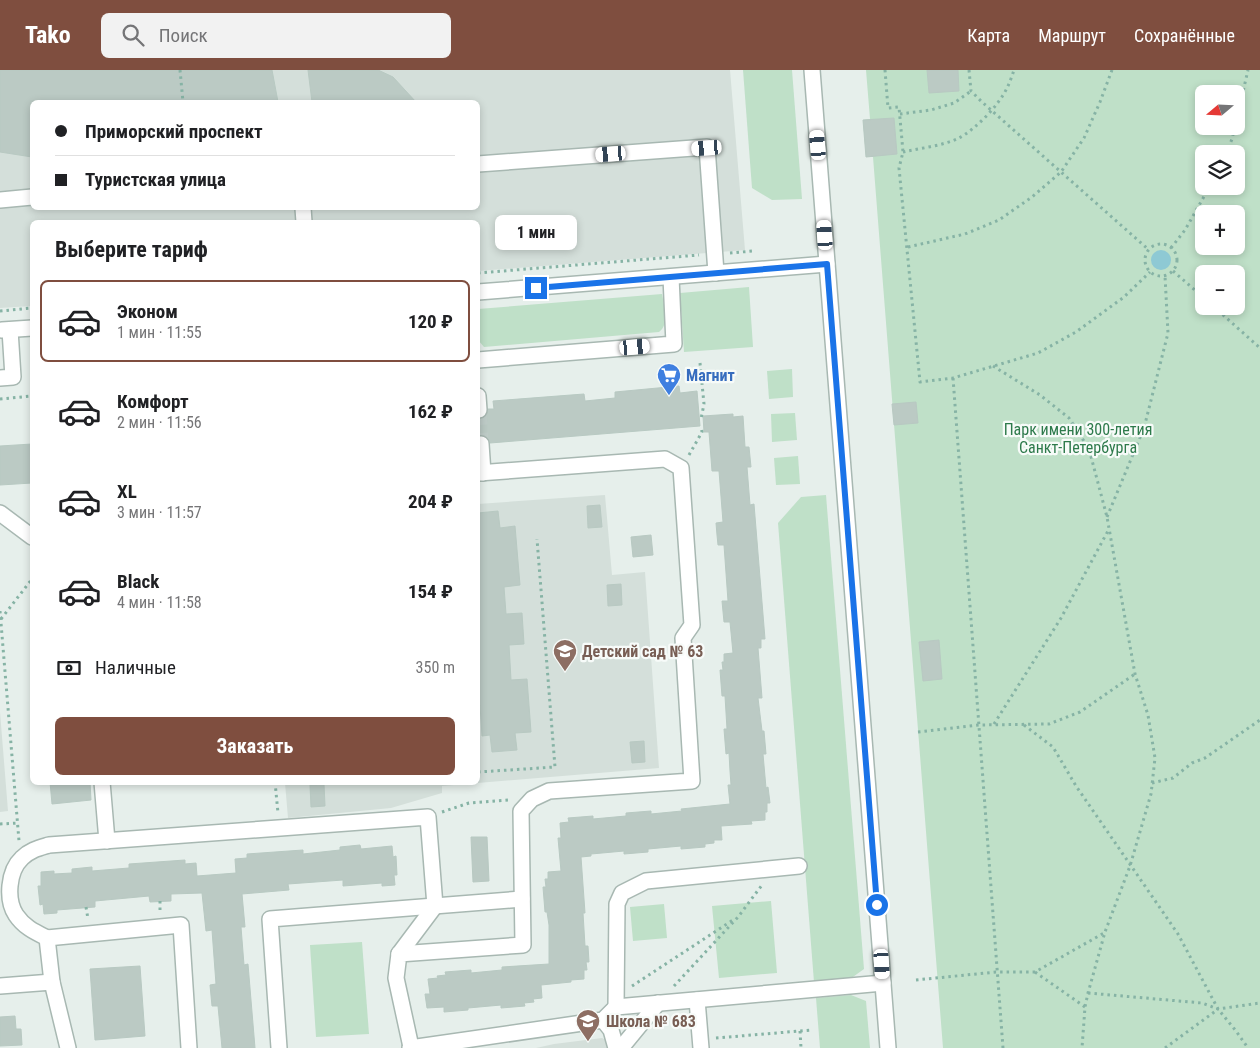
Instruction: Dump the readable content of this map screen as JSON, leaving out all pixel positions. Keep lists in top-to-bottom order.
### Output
{
  "parks": ["Парк имени 300-летия Санкт-Петербурга"],
  "places": {
    "supermarket": ["Магнит"],
    "school or university": ["Детский сад № 63", "Школа № 683"]
  },
  "north": "left",
  "page": {
    "header": "Tako",
    "search": "Поиск",
    "nav": ["Карта", "Маршрут", "Сохранённые"],
    "map_buttons": ["+", "−"],
    "banner": ["Приморский проспект", "Туристская улица"],
    "bubble": "1 мин",
    "heading": "Выберите тариф",
    "list": [
      {
        "name": "Эконом",
        "note": "1 мин · 11:55",
        "value": "120 ₽"
      },
      {
        "name": "Комфорт",
        "note": "2 мин · 11:56",
        "value": "162 ₽"
      },
      {
        "name": "XL",
        "note": "3 мин · 11:57",
        "value": "204 ₽"
      },
      {
        "name": "Black",
        "note": "4 мин · 11:58",
        "value": "154 ₽"
      }
    ],
    "pay": ["Наличные", "350 m"],
    "buttons": "Заказать"
  }
}
